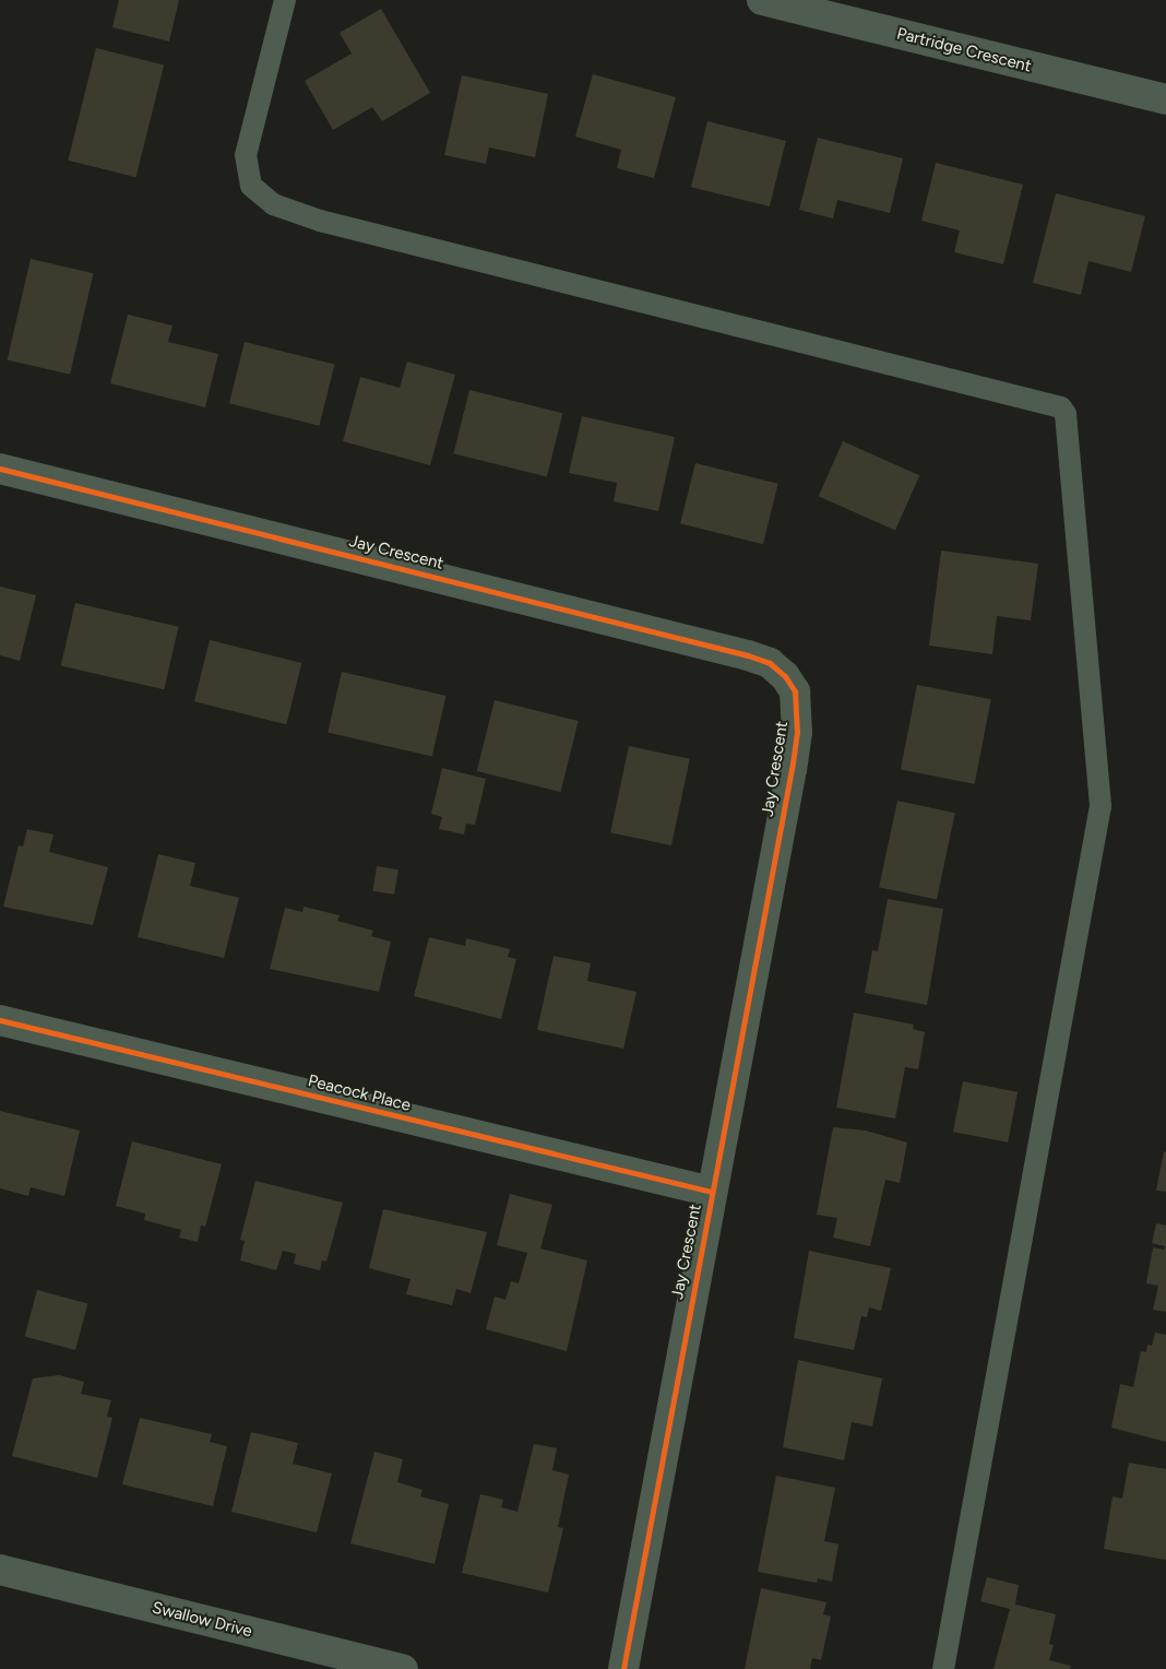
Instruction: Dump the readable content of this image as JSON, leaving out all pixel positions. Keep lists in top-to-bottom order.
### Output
{
  "streets": {
    "street": [
      "Partridge Crescent",
      "Jay Crescent",
      "Peacock Place",
      "Swallow Drive"
    ]
  },
  "crossings": [
    ["Jay Crescent", "Peacock Place"]
  ]
}
